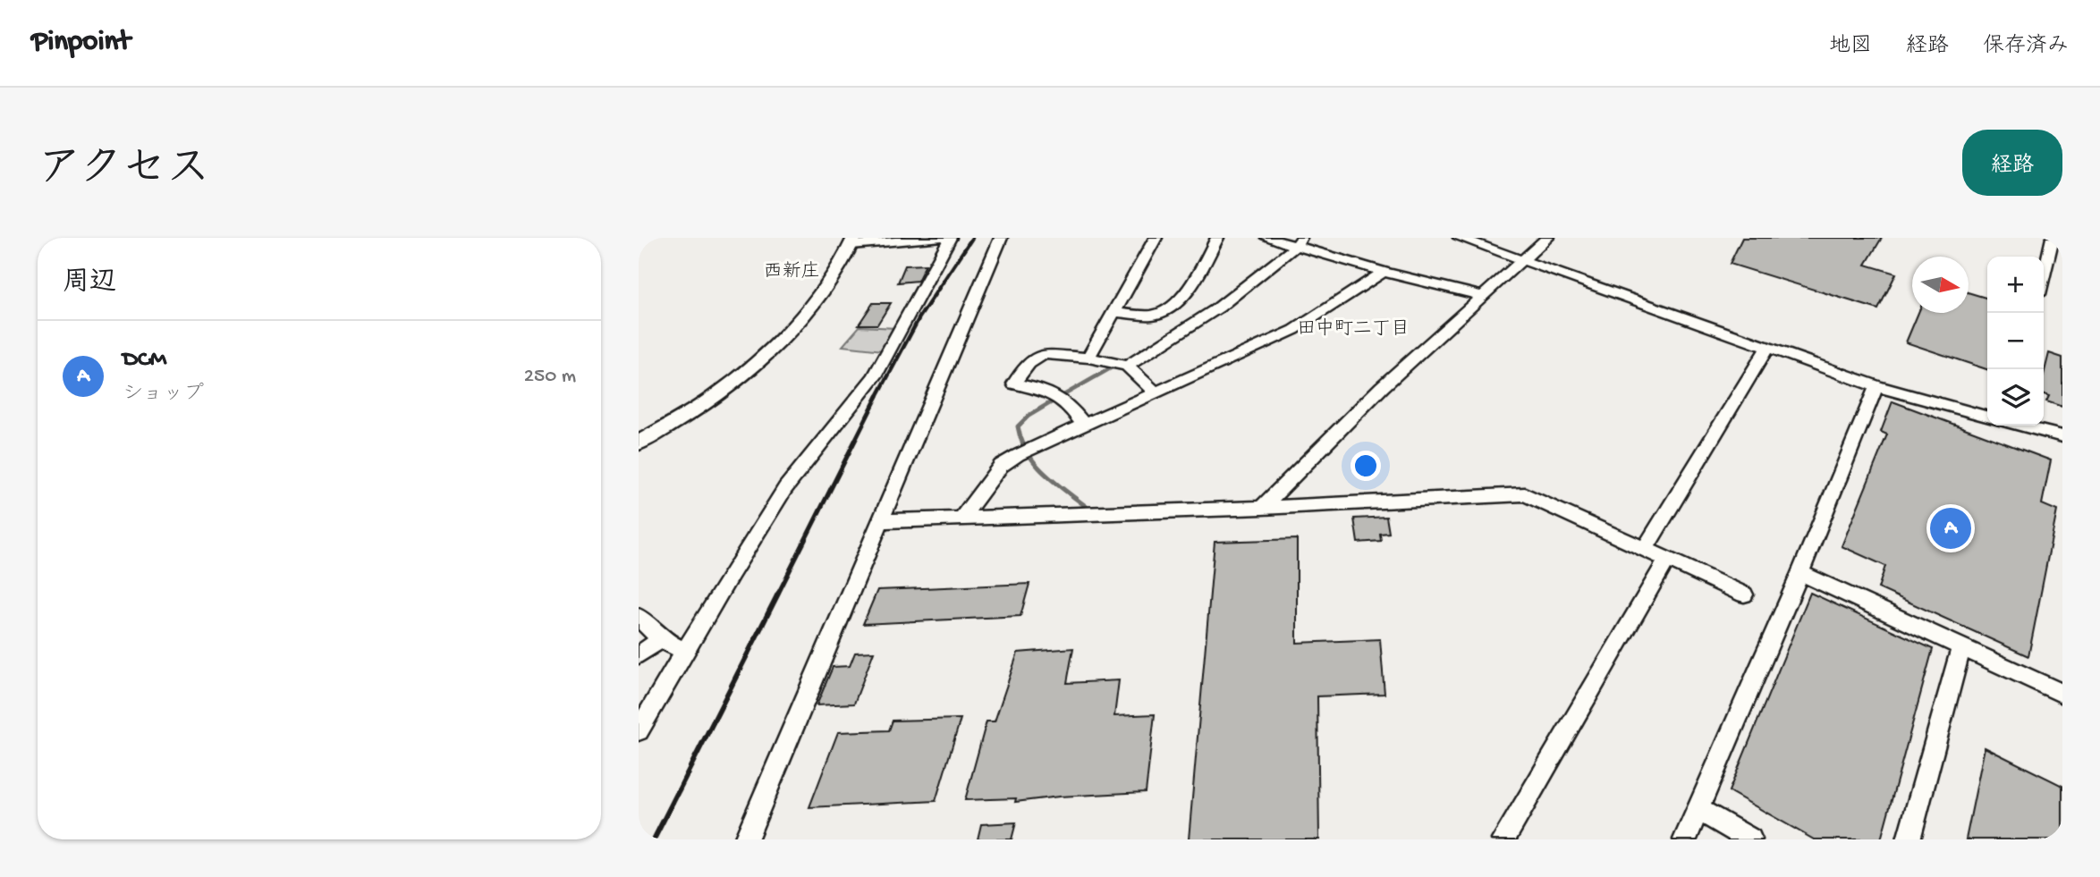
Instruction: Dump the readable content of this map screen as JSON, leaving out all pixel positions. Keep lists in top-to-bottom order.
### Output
{
  "districts": ["西新庄", "田中町二丁目"],
  "north": "right",
  "page": {
    "header": "Pinpoint",
    "nav": ["地図", "経路", "保存済み"],
    "title": "アクセス",
    "buttons": "経路",
    "heading": "周辺",
    "map_buttons": ["+", "−"],
    "list": [
      {
        "mark": "A",
        "name": "DCM",
        "note": "ショップ",
        "value": "250 m"
      }
    ],
    "pins": "A"
  }
}
